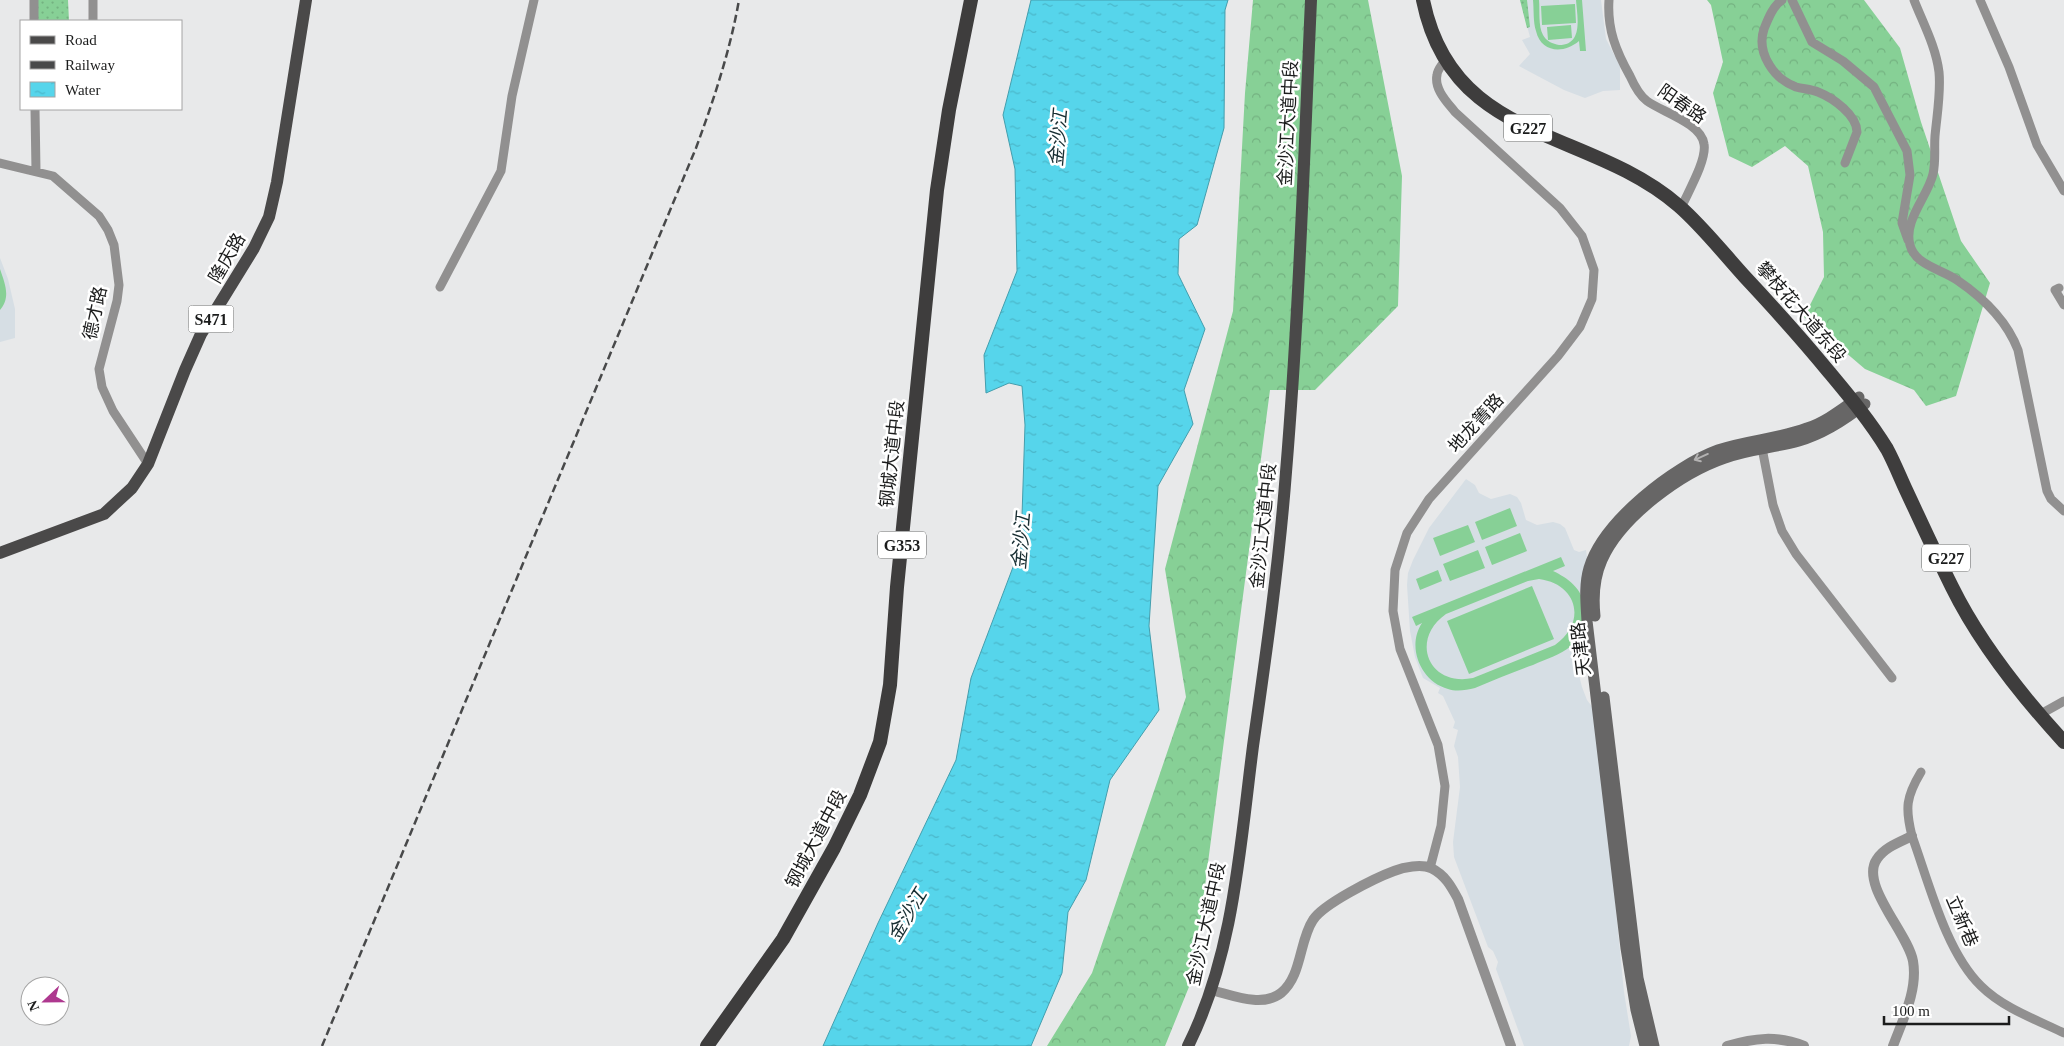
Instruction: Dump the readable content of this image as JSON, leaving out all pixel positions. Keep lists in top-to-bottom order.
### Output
{
  "streets": {
    "highway": [
      "G227",
      "攀枝花大道东段",
      "钢城大道中段",
      "G353"
    ],
    "main road": [
      "金沙江大道中段",
      "隆庆路",
      "S471",
      "天津路"
    ],
    "street": [
      "阳春路",
      "德才路",
      "地龙箐路",
      "立新巷"
    ]
  },
  "crossings": [
    ["阳春路", "攀枝花大道东段"],
    ["隆庆路", "德才路"],
    ["攀枝花大道东段", "地龙箐路"],
    ["攀枝花大道东段", "天津路"]
  ],
  "water": ["金沙江"],
  "legend": ["Road", "Railway", "Water"],
  "scale_bar": "100 m",
  "north": "left"
}
